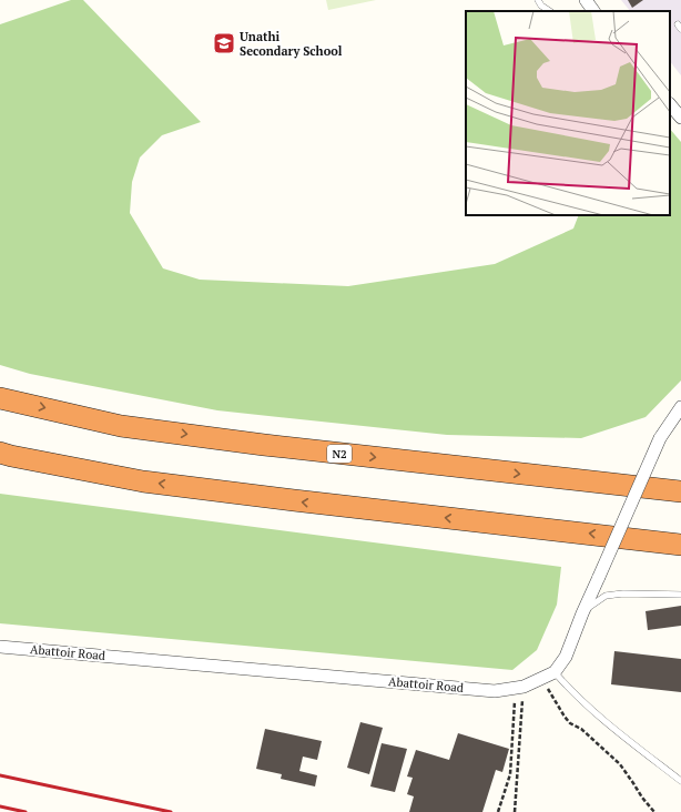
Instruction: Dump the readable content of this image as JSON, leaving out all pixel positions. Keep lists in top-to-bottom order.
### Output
{
  "streets": {
    "highway": ["N2"],
    "street": ["Abattoir Road"]
  },
  "places": {
    "school or university": ["Unathi Secondary School"]
  }
}
